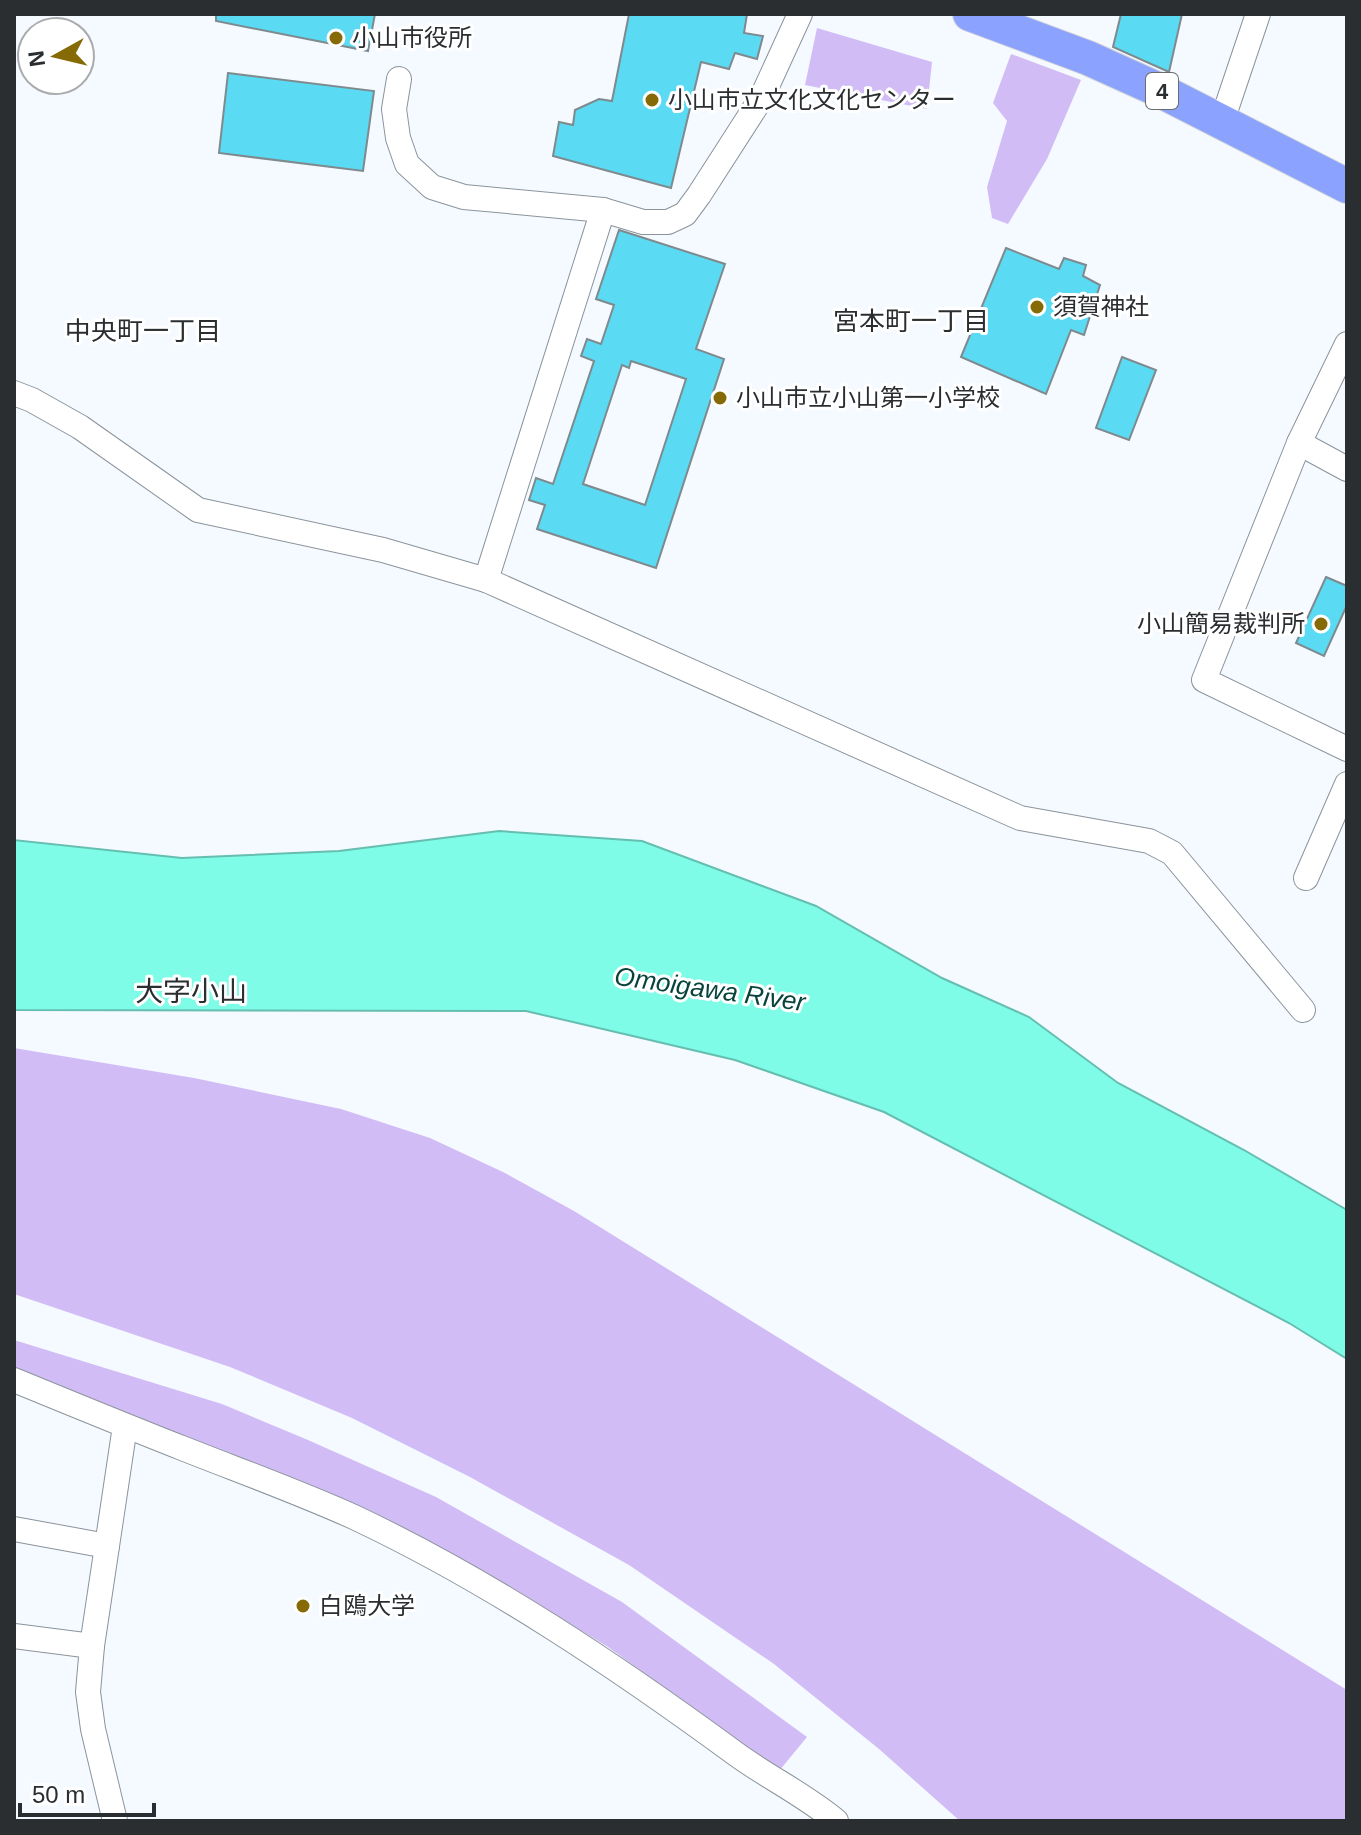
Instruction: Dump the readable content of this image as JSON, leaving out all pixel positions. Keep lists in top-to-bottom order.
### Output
{
  "streets": {
    "highway": ["4"]
  },
  "districts": ["宮本町一丁目", "中央町一丁目", "大字小山"],
  "water": ["Omoigawa River"],
  "places": [
    "小山市役所",
    "小山市立文化文化センター",
    "須賀神社",
    "小山市立小山第一小学校",
    "小山簡易裁判所",
    "白鴎大学"
  ],
  "scale_bar": "50 m",
  "north": "left"
}
